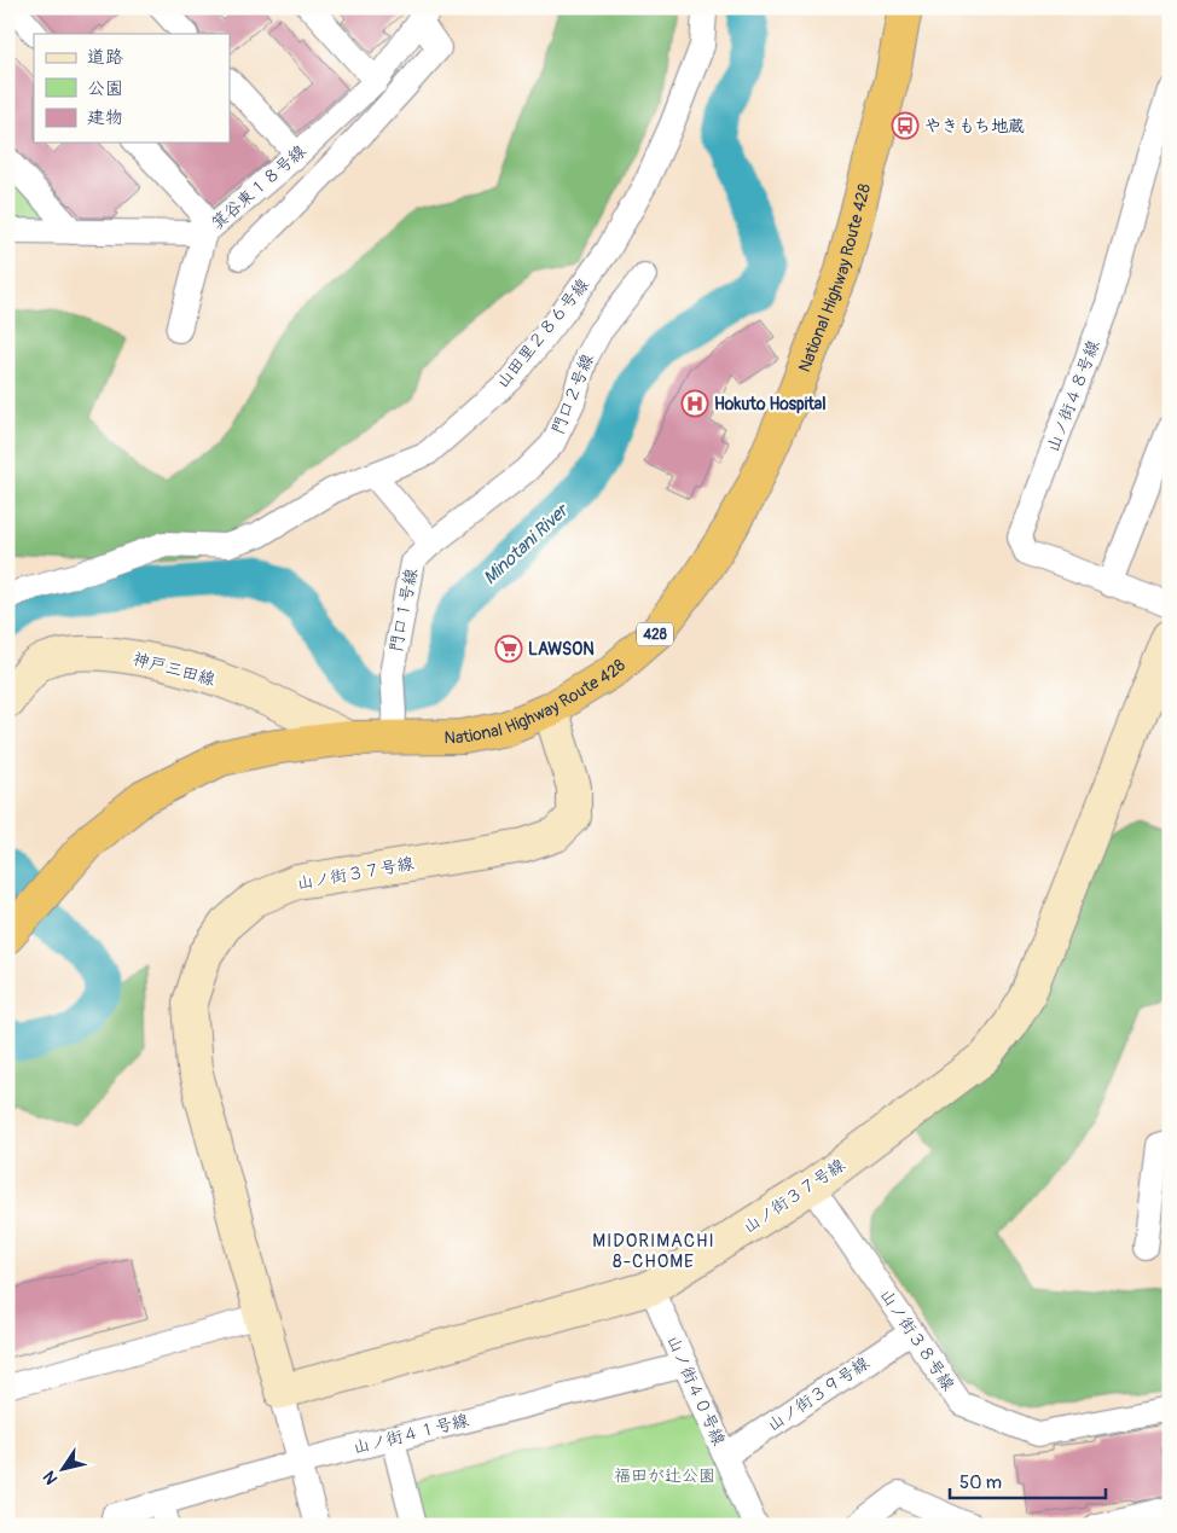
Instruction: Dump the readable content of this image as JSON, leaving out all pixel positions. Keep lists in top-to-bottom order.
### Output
{
  "streets": {
    "highway": ["National Highway Route 428", "428"],
    "street": [
      "箕谷東１８号線",
      "山田里２８６号線",
      "門口２号線",
      "山ノ街４８号線",
      "門口１号線",
      "神戸三田線",
      "山ノ街３７号線",
      "山ノ街３８号線",
      "山ノ街４０号線",
      "山ノ街３９号線",
      "山ノ街４１号線"
    ]
  },
  "crossings": [
    ["National Highway Route 428", "門口１号線"],
    ["National Highway Route 428", "神戸三田線"],
    ["National Highway Route 428", "山ノ街３７号線"],
    ["門口２号線", "門口１号線"],
    ["山ノ街３７号線", "山ノ街３８号線"],
    ["山ノ街３７号線", "山ノ街４０号線"],
    ["山ノ街３７号線", "山ノ街４１号線"],
    ["山ノ街３８号線", "山ノ街３９号線"],
    ["山ノ街４０号線", "山ノ街３９号線"],
    ["山ノ街４０号線", "山ノ街４１号線"]
  ],
  "districts": ["MIDORIMACHI 8-CHOME"],
  "water": ["Minotani River"],
  "parks": ["福田が辻公園"],
  "places": {
    "bus stop": ["やきもち地蔵"],
    "hospital": ["Hokuto Hospital"],
    "supermarket": ["LAWSON"]
  },
  "legend": ["道路", "公園", "建物"],
  "scale_bar": "50 m",
  "north": "bottom left"
}
